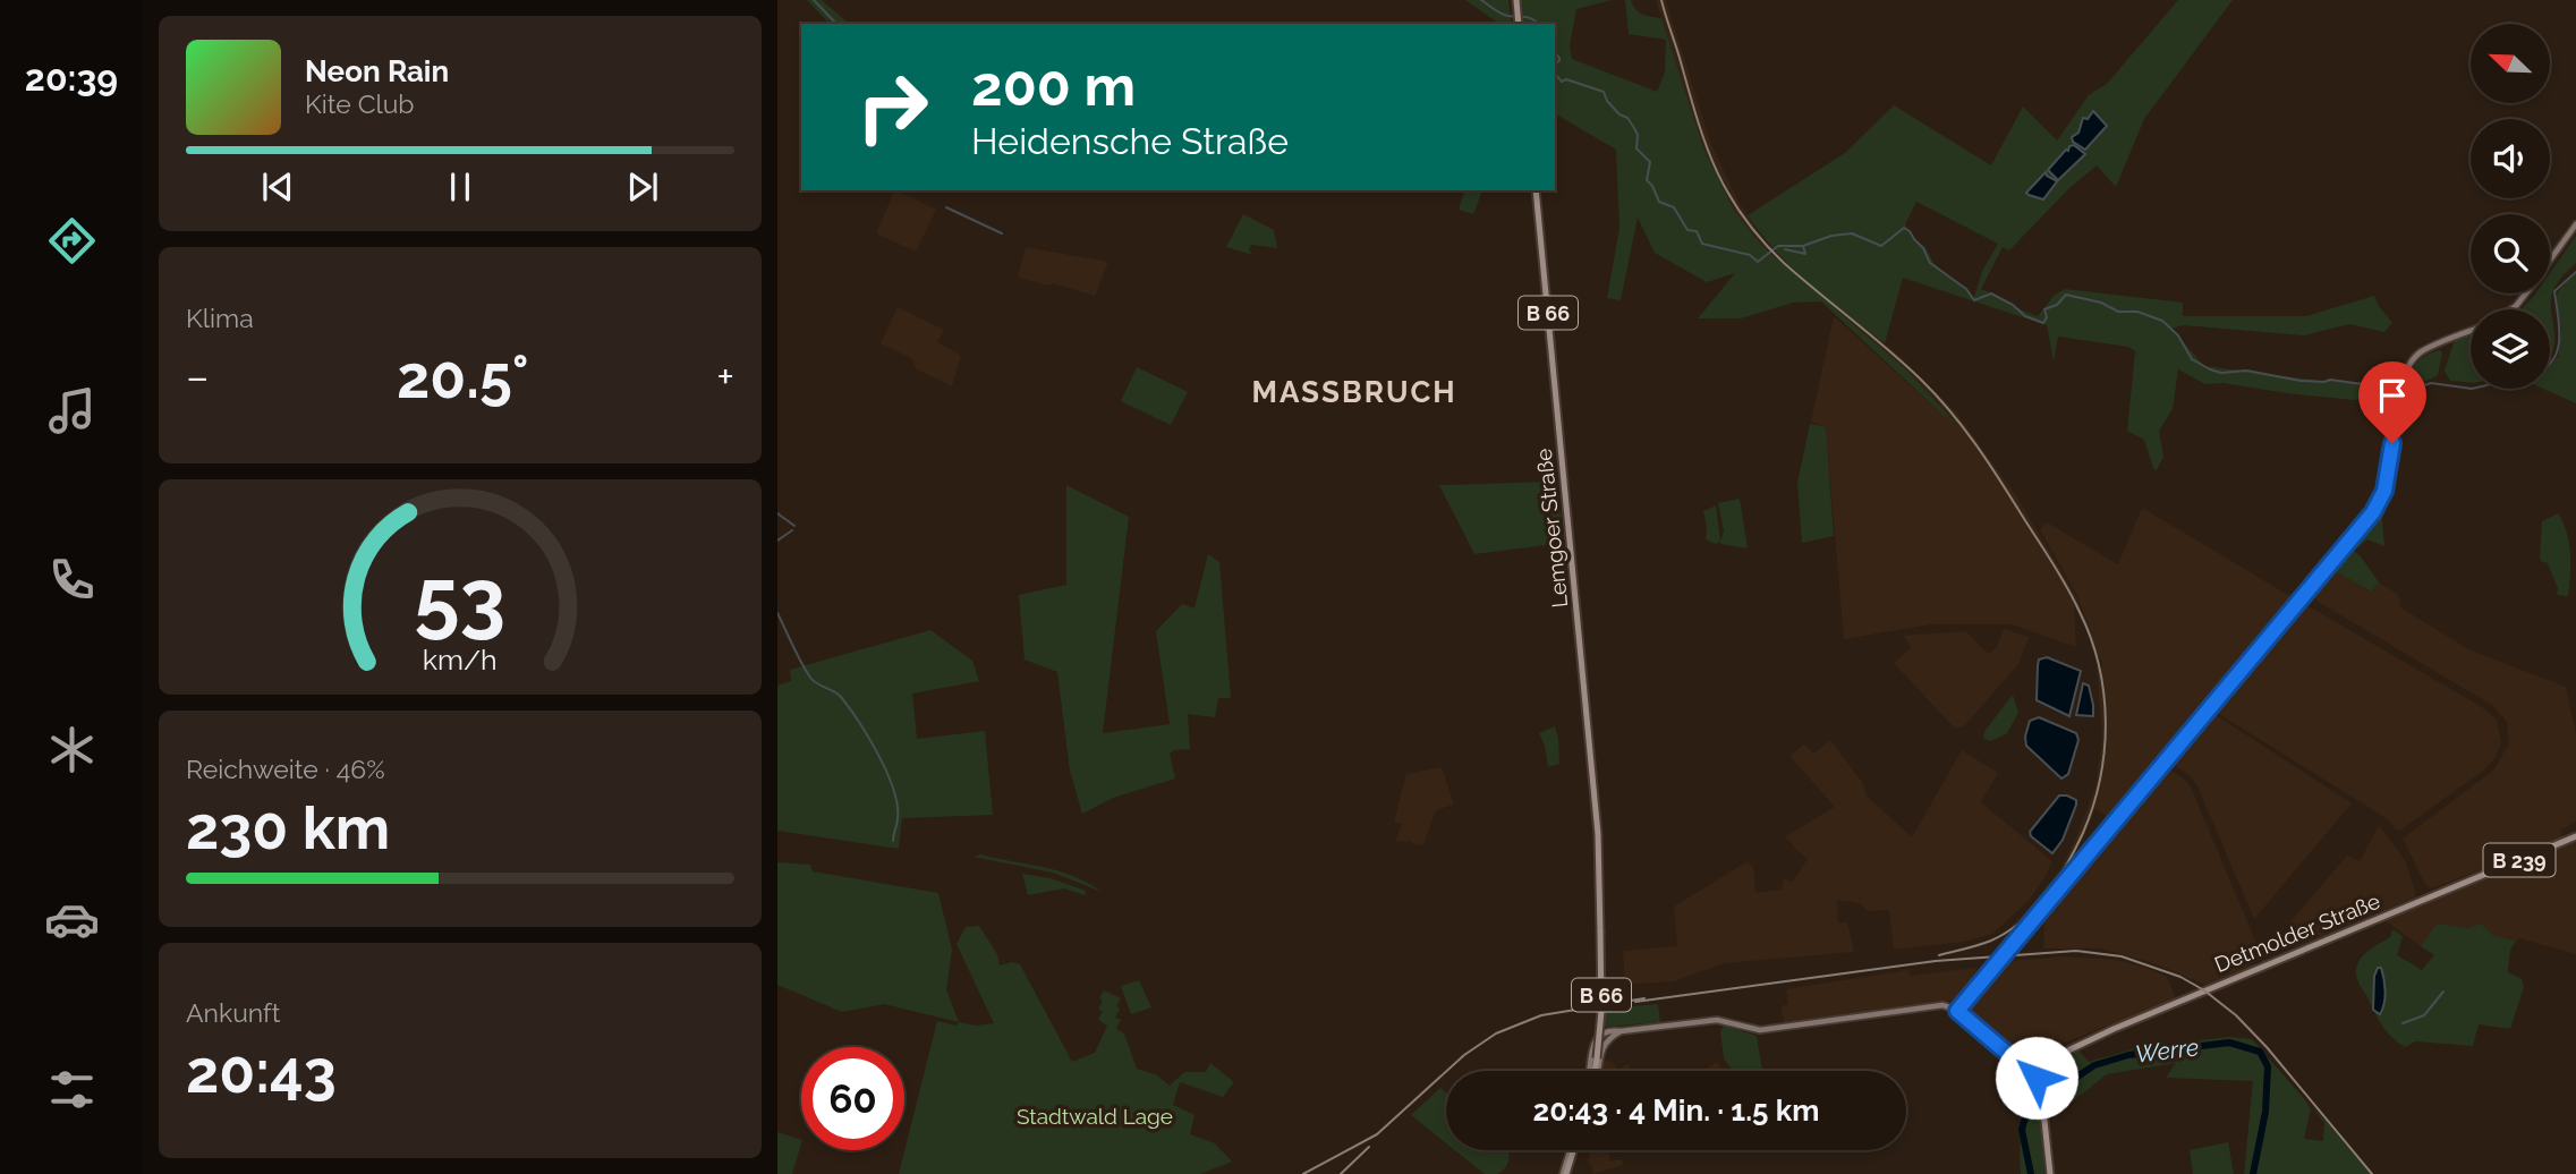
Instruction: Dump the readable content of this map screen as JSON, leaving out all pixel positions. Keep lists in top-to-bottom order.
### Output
{
  "streets": {
    "main road": [
      "B 66",
      "Lemgoer Straße",
      "B 239",
      "Detmolder Straße"
    ]
  },
  "districts": ["MASSBRUCH"],
  "water": ["Werre"],
  "parks": ["Stadtwald Lage"],
  "north": "top left",
  "page": {
    "tabs": "20:39",
    "turn": ["200 m", "Heidensche Straße"],
    "song": ["Neon Rain", "Kite Club"],
    "tile": [
      "Klima",
      ["Reichweite · 46%", "230 km"],
      ["Ankunft", "20:43"]
    ],
    "heat": ["−", "20.5°", "+"],
    "limit": "60",
    "trip": "20:43 · 4 Min. · 1.5 km",
    "gauge": ["53", "km/h"]
  }
}
